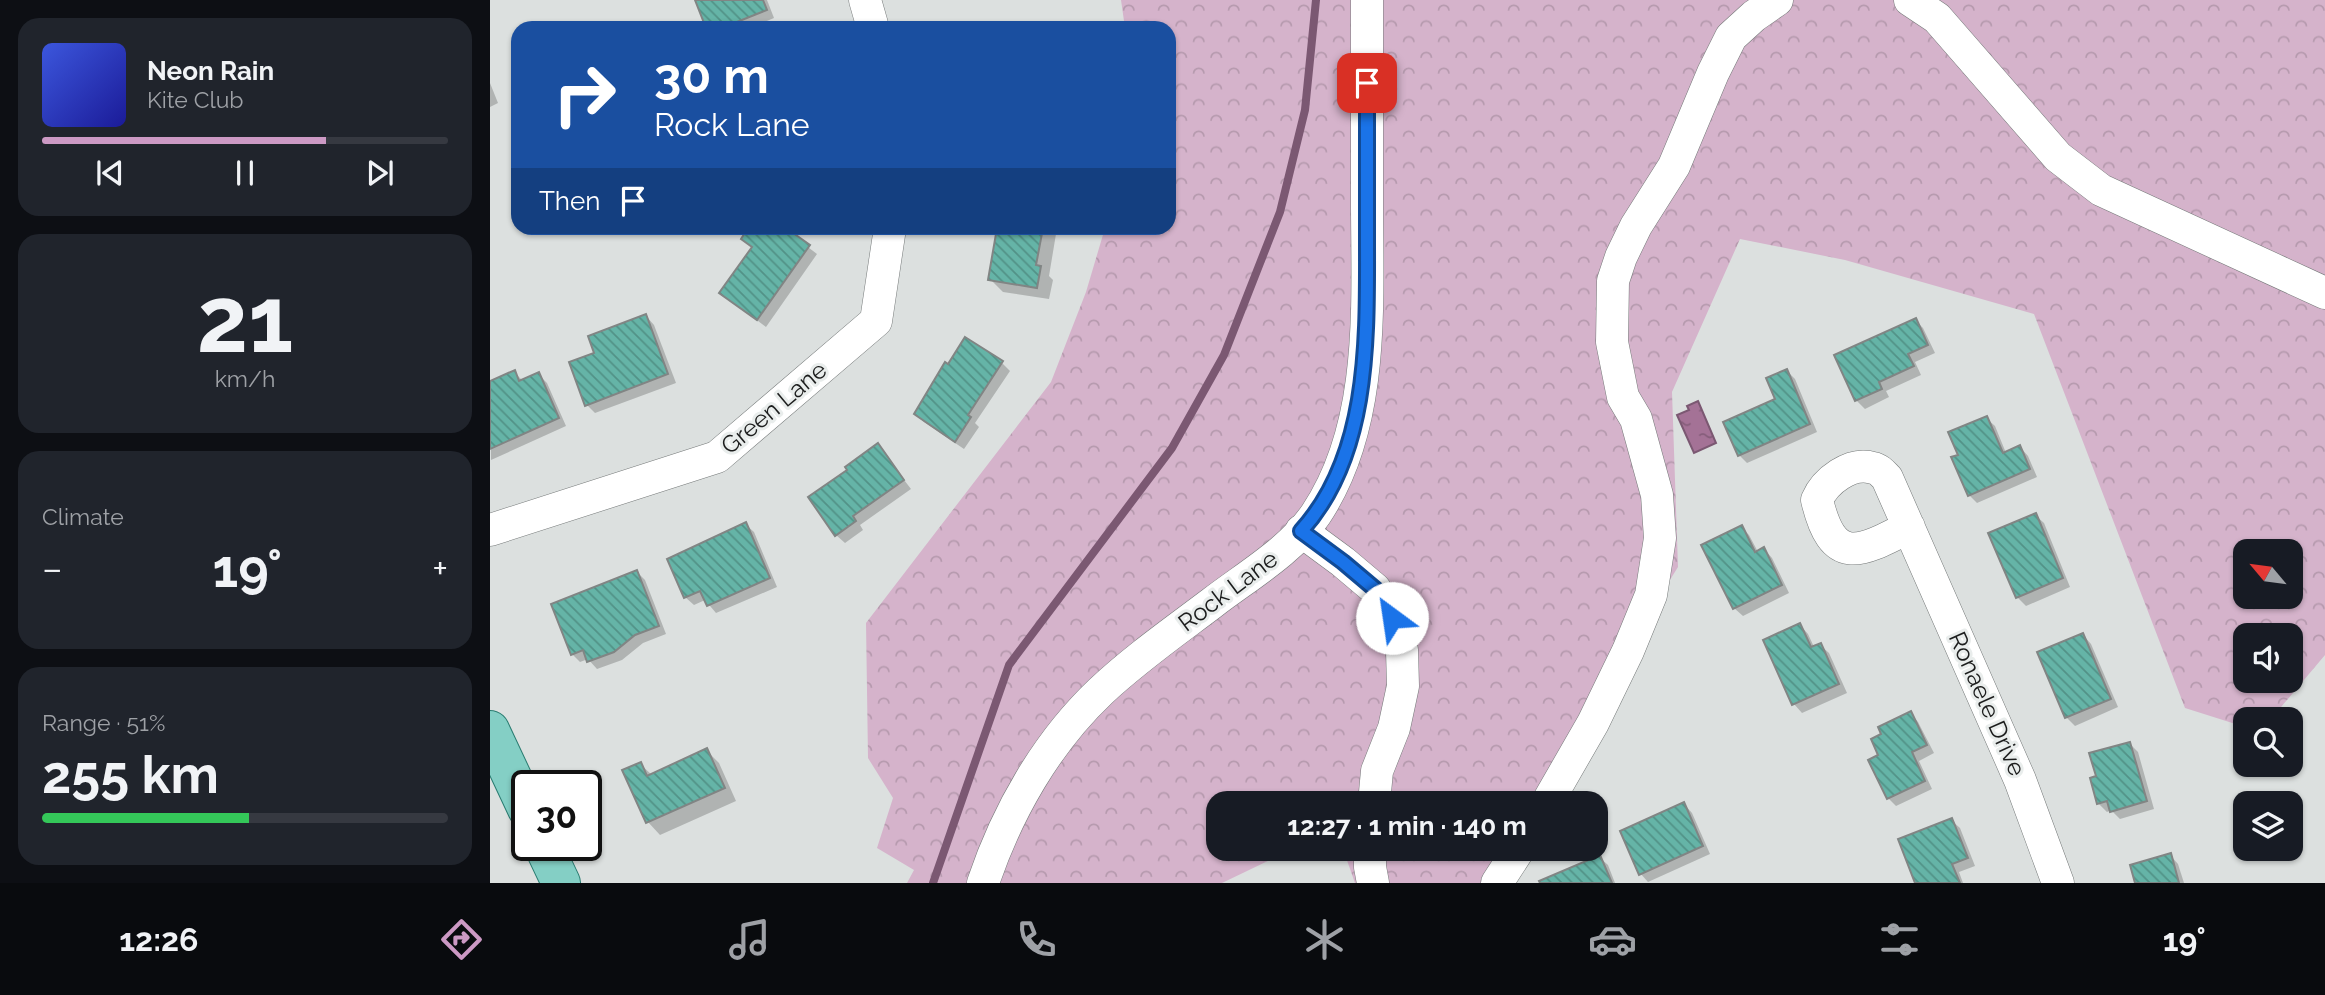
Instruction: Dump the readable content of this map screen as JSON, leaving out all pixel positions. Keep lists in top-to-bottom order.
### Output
{
  "streets": {
    "street": ["Green Lane", "Rock Lane", "Ronaele Drive"]
  },
  "north": "top left",
  "page": {
    "turn": ["30 m", "Rock Lane"],
    "song": ["Neon Rain", "Kite Club"],
    "then": "Then",
    "tile": [
      ["21", "km/h"],
      "Climate",
      ["Range · 51%", "255 km"]
    ],
    "heat": ["−", "19°", "+"],
    "limit": "30",
    "trip": "12:27 · 1 min · 140 m",
    "tabs": ["12:26", "19°"]
  }
}
